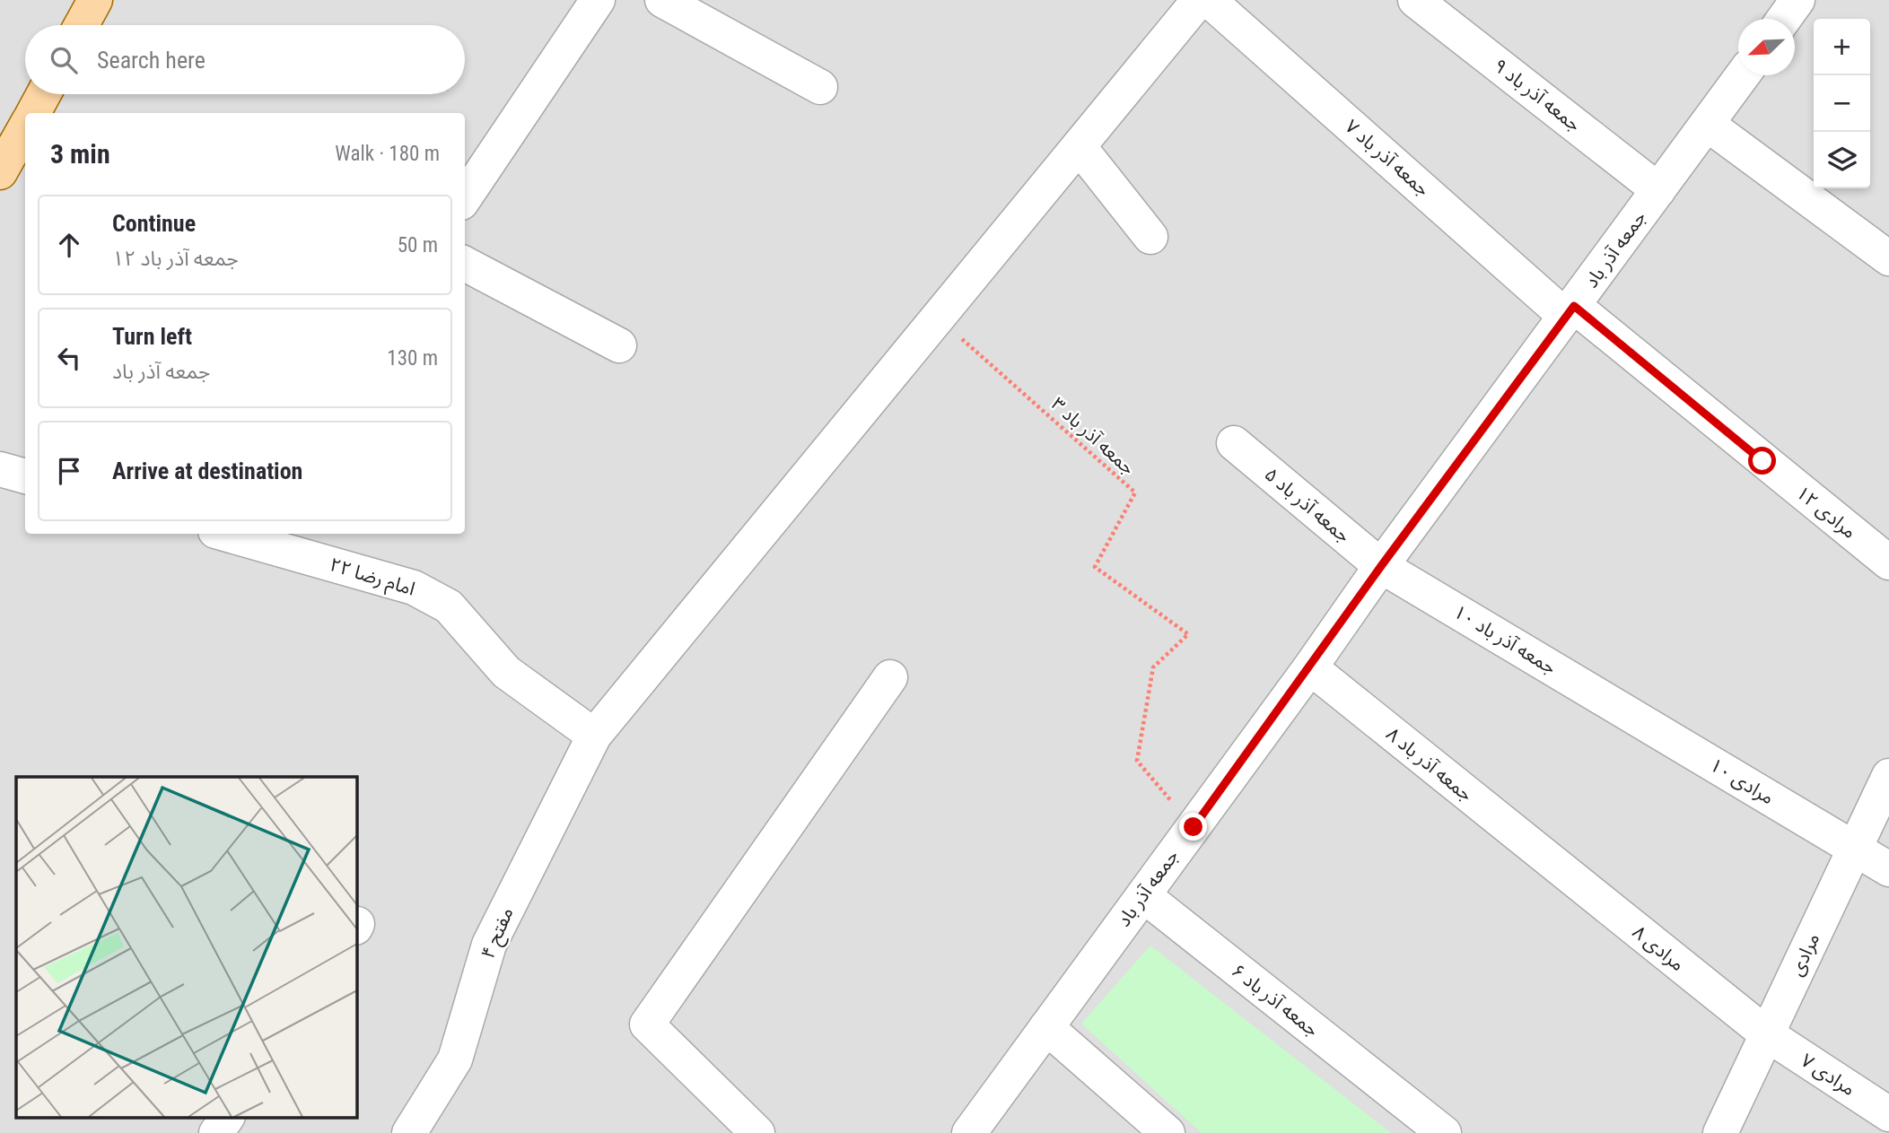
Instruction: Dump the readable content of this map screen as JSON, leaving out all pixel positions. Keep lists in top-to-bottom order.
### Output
{
  "streets": {
    "street": [
      "جمعه آذر باد ۹",
      "جمعه آذر باد ۷",
      "جمعه آذر باد",
      "جمعه آذر باد ۵",
      "مرادی ۱۲",
      "امام رضا ۲۲",
      "جمعه آذر باد ۱۰",
      "جمعه آذر باد ۸",
      "مرادی ۱۰",
      "مفتح ۴",
      "مرادی ۸",
      "مرادی",
      "جمعه آذر باد ۶",
      "مرادی ۷"
    ],
    "path": ["جمعه آذر باد ۳"]
  },
  "crossings": [
    ["جمعه آذر باد ۹", "جمعه آذر باد"],
    ["جمعه آذر باد ۷", "جمعه آذر باد"],
    ["جمعه آذر باد ۷", "مرادی ۱۲"],
    ["جمعه آذر باد", "جمعه آذر باد ۳"],
    ["جمعه آذر باد", "جمعه آذر باد ۵"],
    ["جمعه آذر باد", "جمعه آذر باد ۱۰"],
    ["جمعه آذر باد", "جمعه آذر باد ۸"],
    ["جمعه آذر باد", "جمعه آذر باد ۶"],
    ["جمعه آذر باد ۳", "مفتح ۴"],
    ["جمعه آذر باد ۵", "جمعه آذر باد ۱۰"],
    ["امام رضا ۲۲", "مفتح ۴"],
    ["جمعه آذر باد ۱۰", "مرادی ۱۰"],
    ["جمعه آذر باد ۸", "مرادی ۸"],
    ["مرادی ۱۰", "مرادی"],
    ["مرادی ۸", "مرادی"],
    ["مرادی ۸", "مرادی ۷"],
    ["مرادی", "مرادی ۷"]
  ],
  "north": "bottom left",
  "page": {
    "map_buttons": ["+", "−"],
    "search": "Search here",
    "heading": ["3 min", "Walk · 180 m"],
    "list": [
      ["Continue", "جمعه آذر باد ۱۲", "50 m"],
      ["Turn left", "جمعه آذر باد", "130 m"],
      "Arrive at destination"
    ]
  }
}
